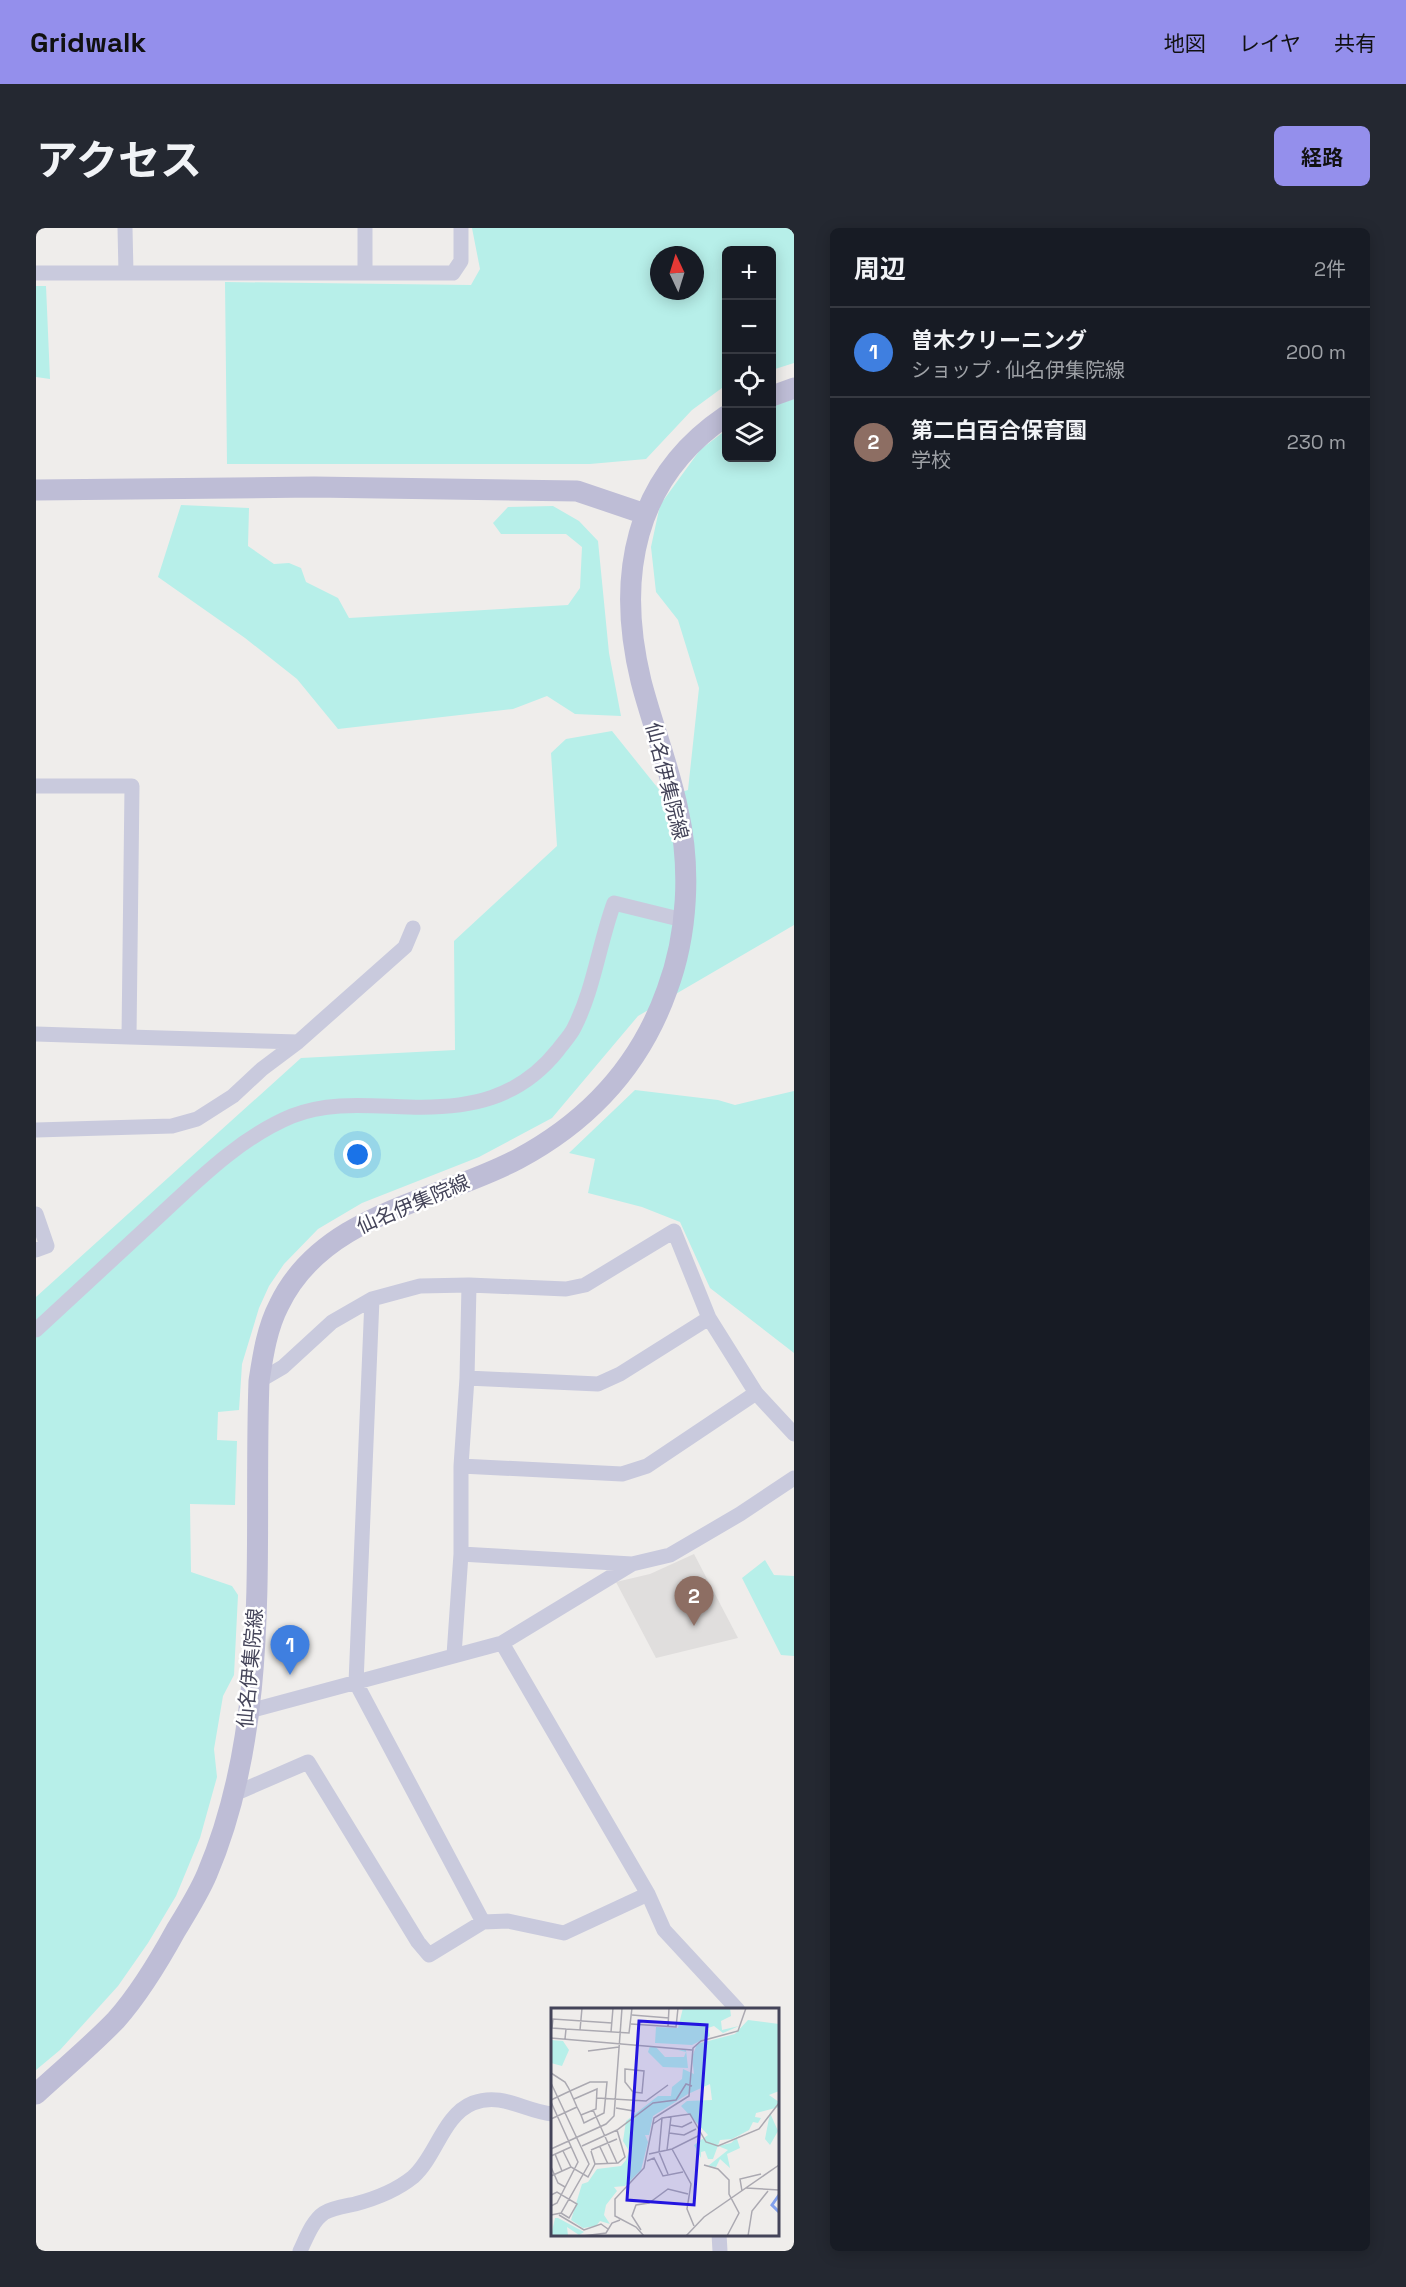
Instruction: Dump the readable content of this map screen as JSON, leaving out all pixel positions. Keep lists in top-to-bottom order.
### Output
{
  "streets": {
    "main road": ["仙名伊集院線"]
  },
  "north": "top",
  "page": {
    "header": "Gridwalk",
    "nav": ["地図", "レイヤ", "共有"],
    "title": "アクセス",
    "buttons": "経路",
    "heading": ["周辺", "2件"],
    "map_buttons": ["+", "−"],
    "list": [
      {
        "mark": "1",
        "name": "曽木クリーニング",
        "note": "ショップ · 仙名伊集院線",
        "value": "200 m"
      },
      {
        "mark": "2",
        "name": "第二白百合保育園",
        "note": "学校",
        "value": "230 m"
      }
    ],
    "pins": ["2", "1"]
  }
}
